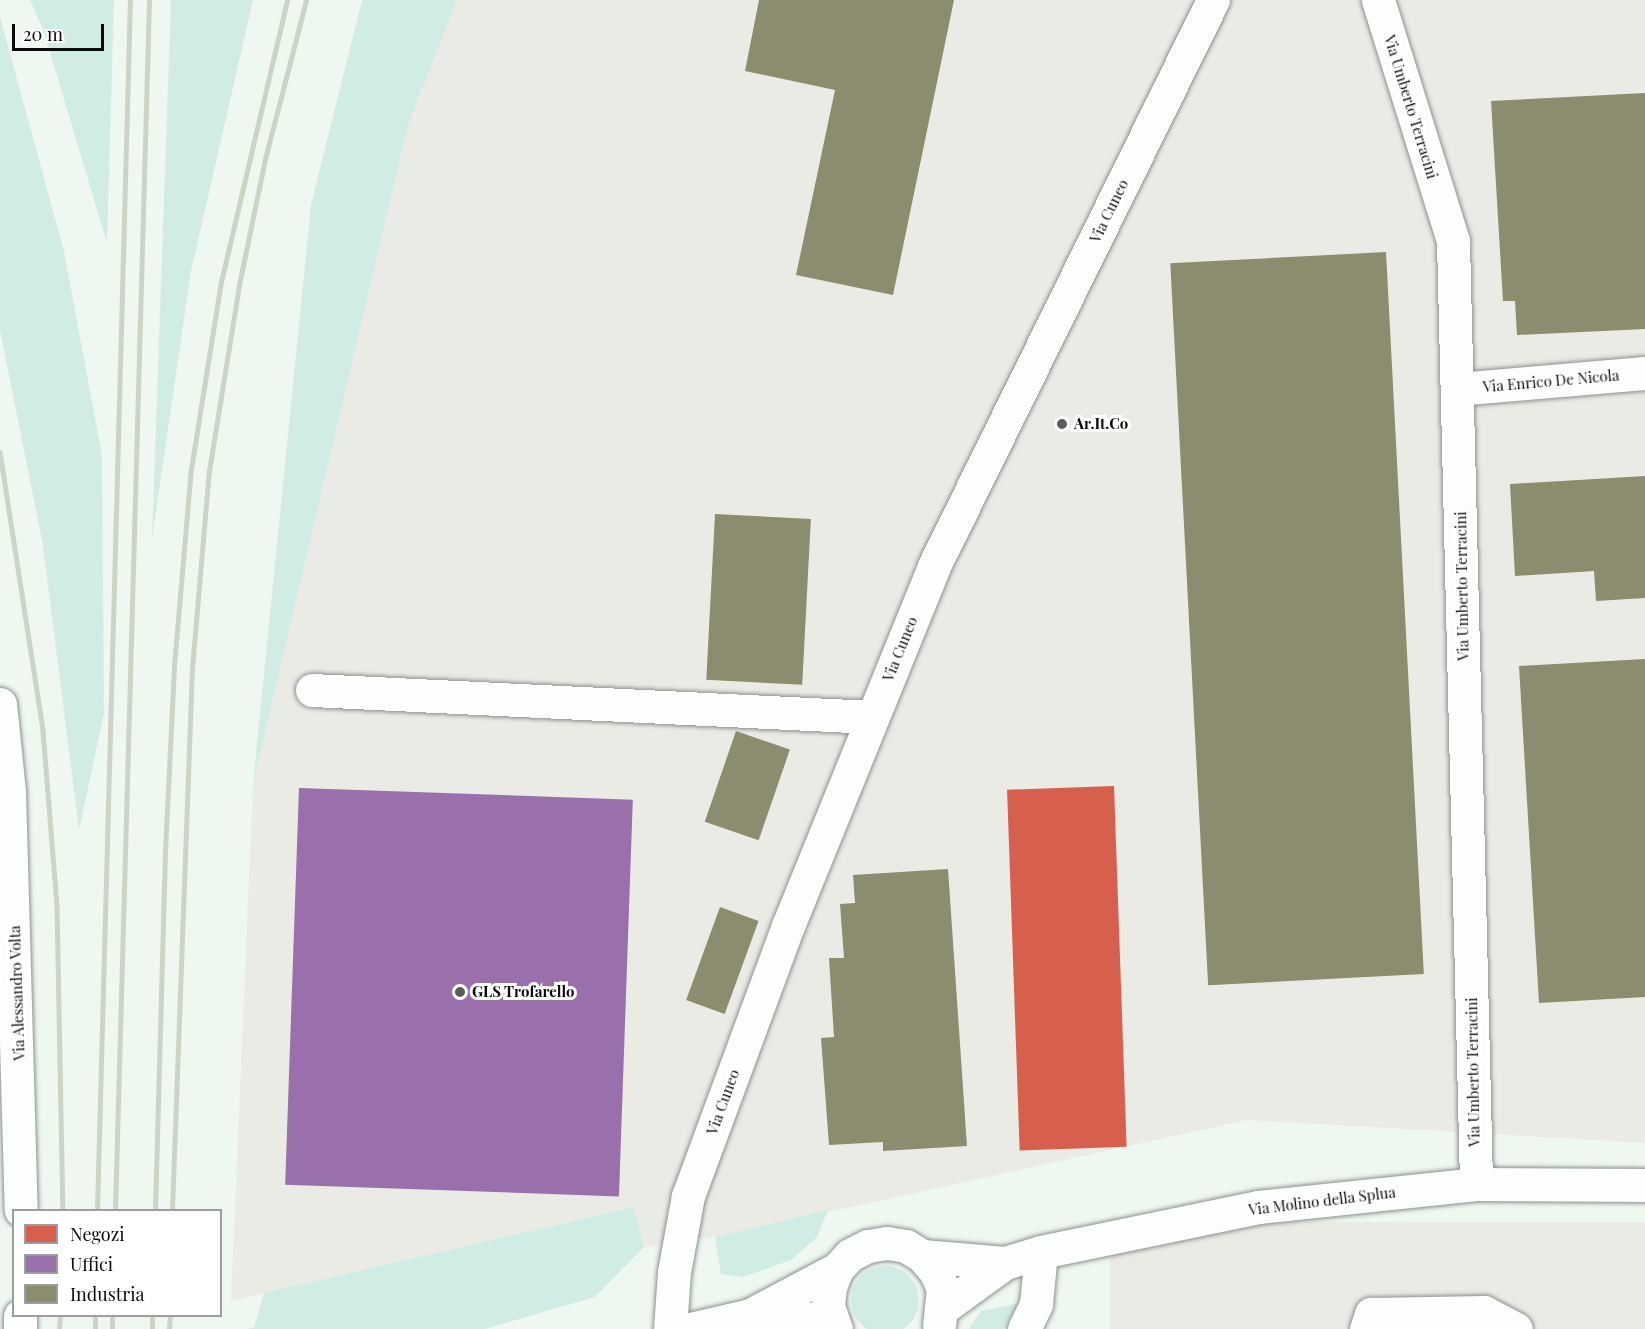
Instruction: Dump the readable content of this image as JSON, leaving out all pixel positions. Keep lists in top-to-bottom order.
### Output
{
  "streets": {
    "street": [
      "Via Umberto Terracini",
      "Via Cuneo",
      "Via Enrico De Nicola",
      "Via Alessandro Volta",
      "Via Molino della Splua"
    ]
  },
  "crossings": [
    ["Via Umberto Terracini", "Via Enrico De Nicola"],
    ["Via Umberto Terracini", "Via Molino della Splua"]
  ],
  "places": ["Ar.It.Co", "GLS Trofarello"],
  "legend": ["Negozi", "Uffici", "Industria"],
  "scale_bar": "20 m"
}
